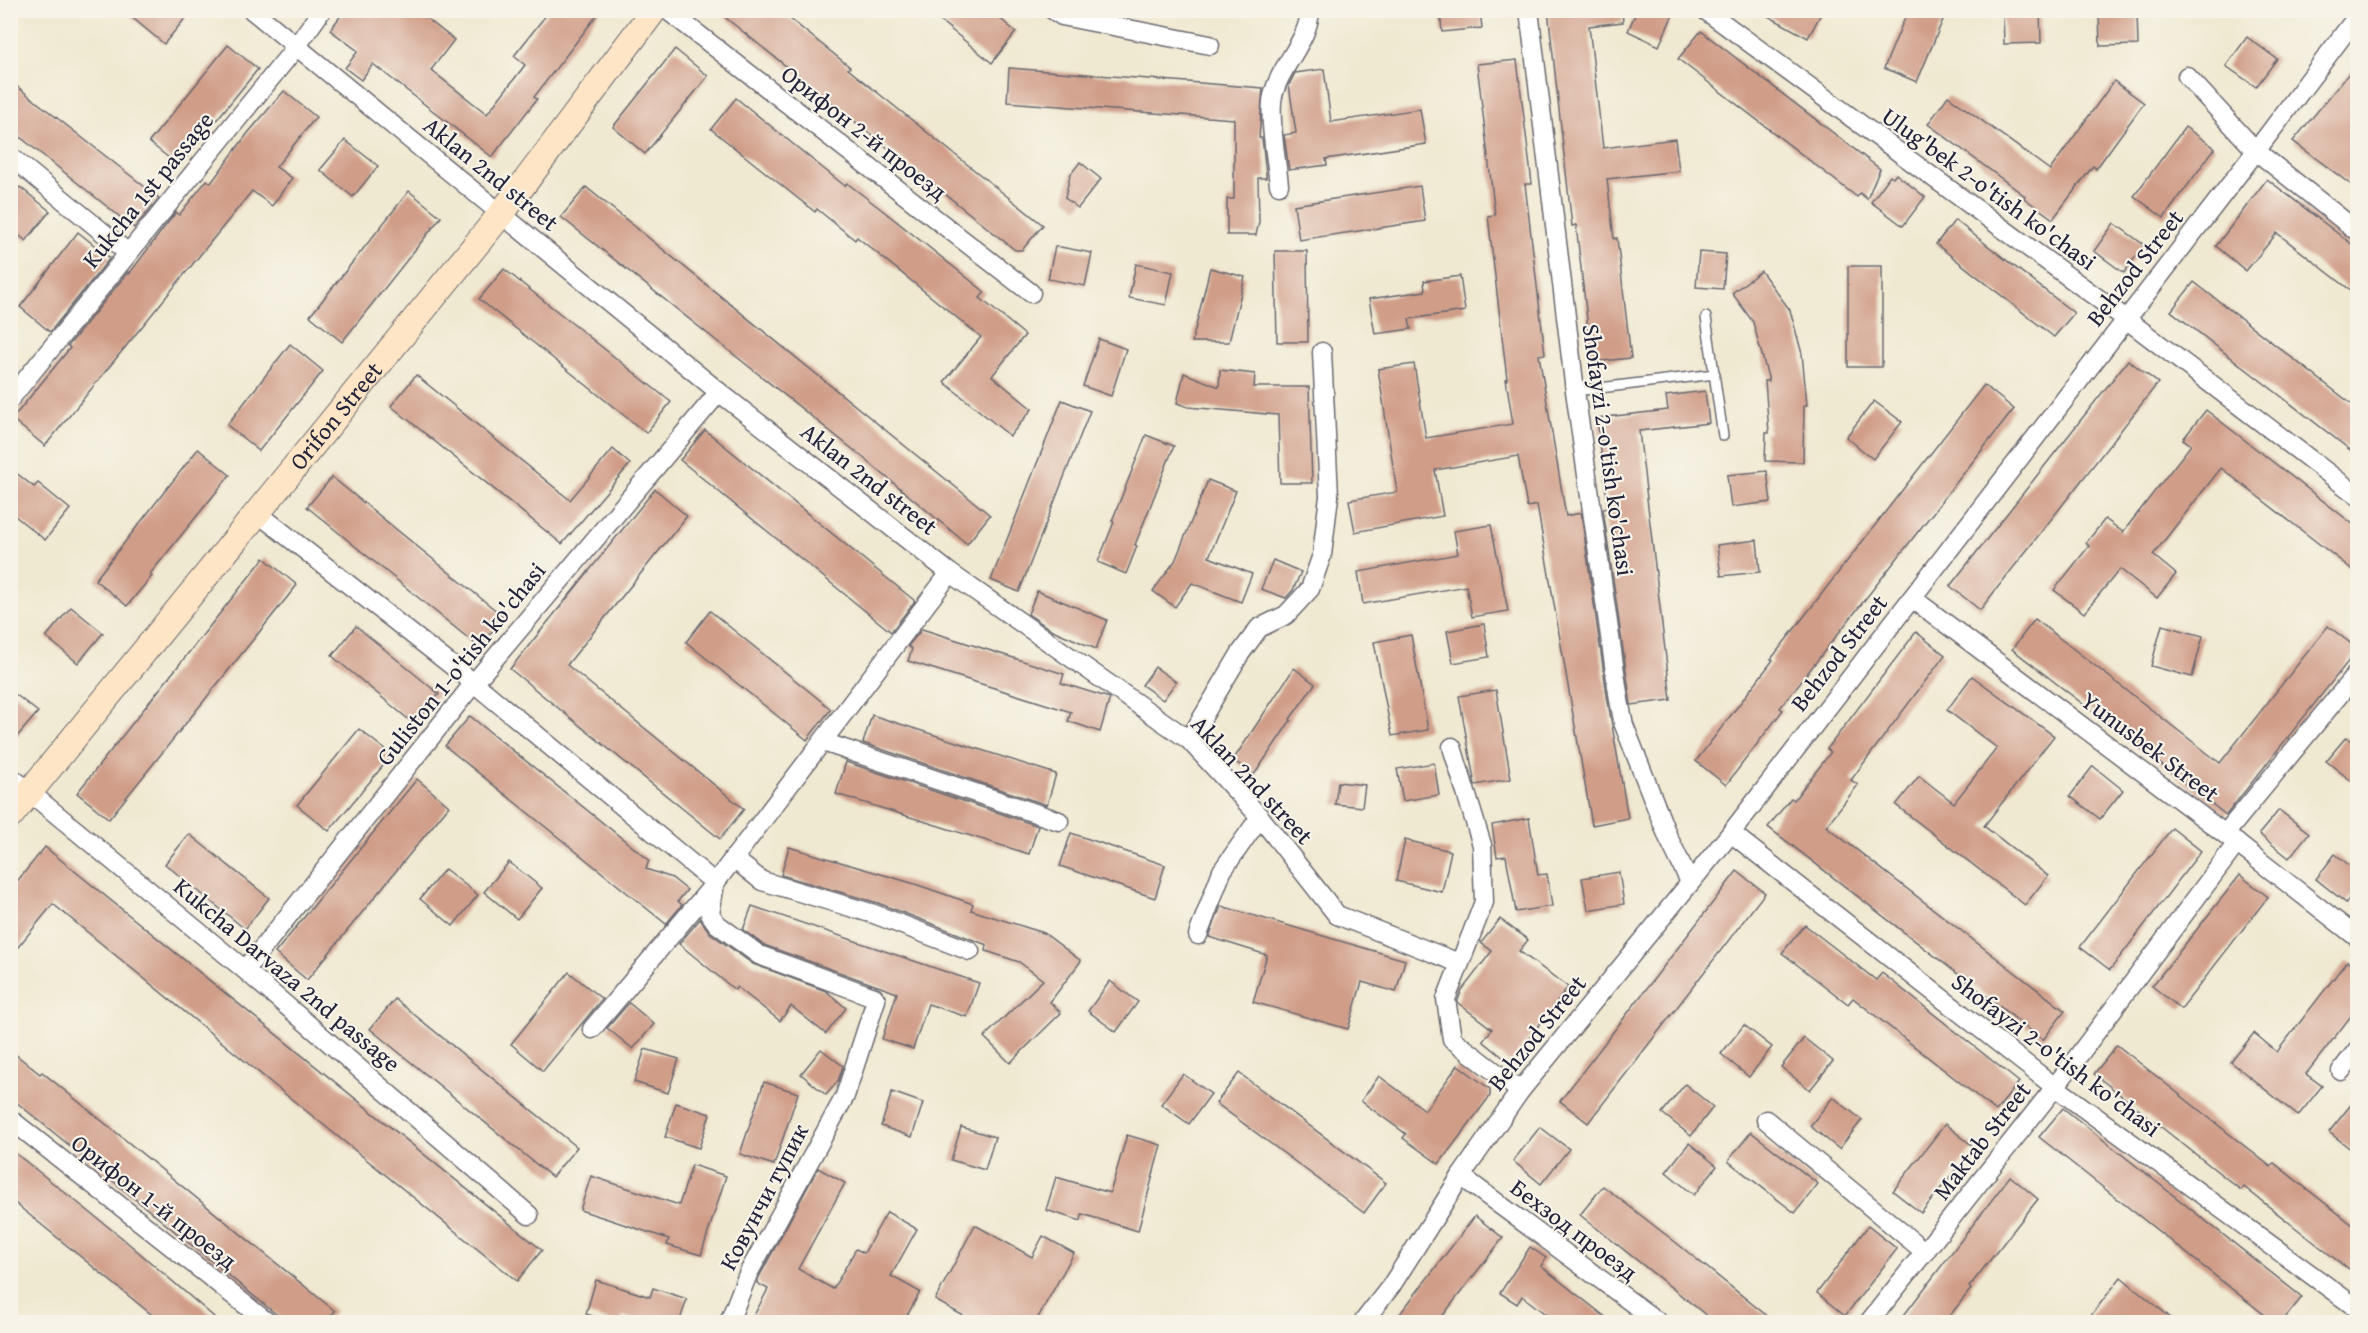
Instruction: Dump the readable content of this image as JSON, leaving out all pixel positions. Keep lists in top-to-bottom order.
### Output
{
  "streets": {
    "street": [
      "Орифон 2-й проезд",
      "Аklаn 2nd street",
      "Ulug'bek 2-o'tish ko'chasi",
      "Kukcha 1st passage",
      "Behzod Street",
      "Orifon Street",
      "Shofayzi 2-o'tish ko'chasi",
      "Guliston 1-o'tish ko'chasi",
      "Yunusbek Street",
      "Kukcha Darvaza 2nd passage",
      "Maktab Street",
      "Ковунчи тупик",
      "Орифон 1-й проезд",
      "Бехзод проезд"
    ]
  },
  "crossings": [
    ["Аklаn 2nd street", "Kukcha 1st passage"],
    ["Аklаn 2nd street", "Orifon Street"],
    ["Аklаn 2nd street", "Guliston 1-o'tish ko'chasi"],
    ["Ulug'bek 2-o'tish ko'chasi", "Behzod Street"],
    ["Behzod Street", "Shofayzi 2-o'tish ko'chasi"],
    ["Behzod Street", "Yunusbek Street"],
    ["Behzod Street", "Бехзод проезд"],
    ["Orifon Street", "Kukcha Darvaza 2nd passage"],
    ["Shofayzi 2-o'tish ko'chasi", "Maktab Street"],
    ["Guliston 1-o'tish ko'chasi", "Kukcha Darvaza 2nd passage"],
    ["Yunusbek Street", "Maktab Street"]
  ]
}
